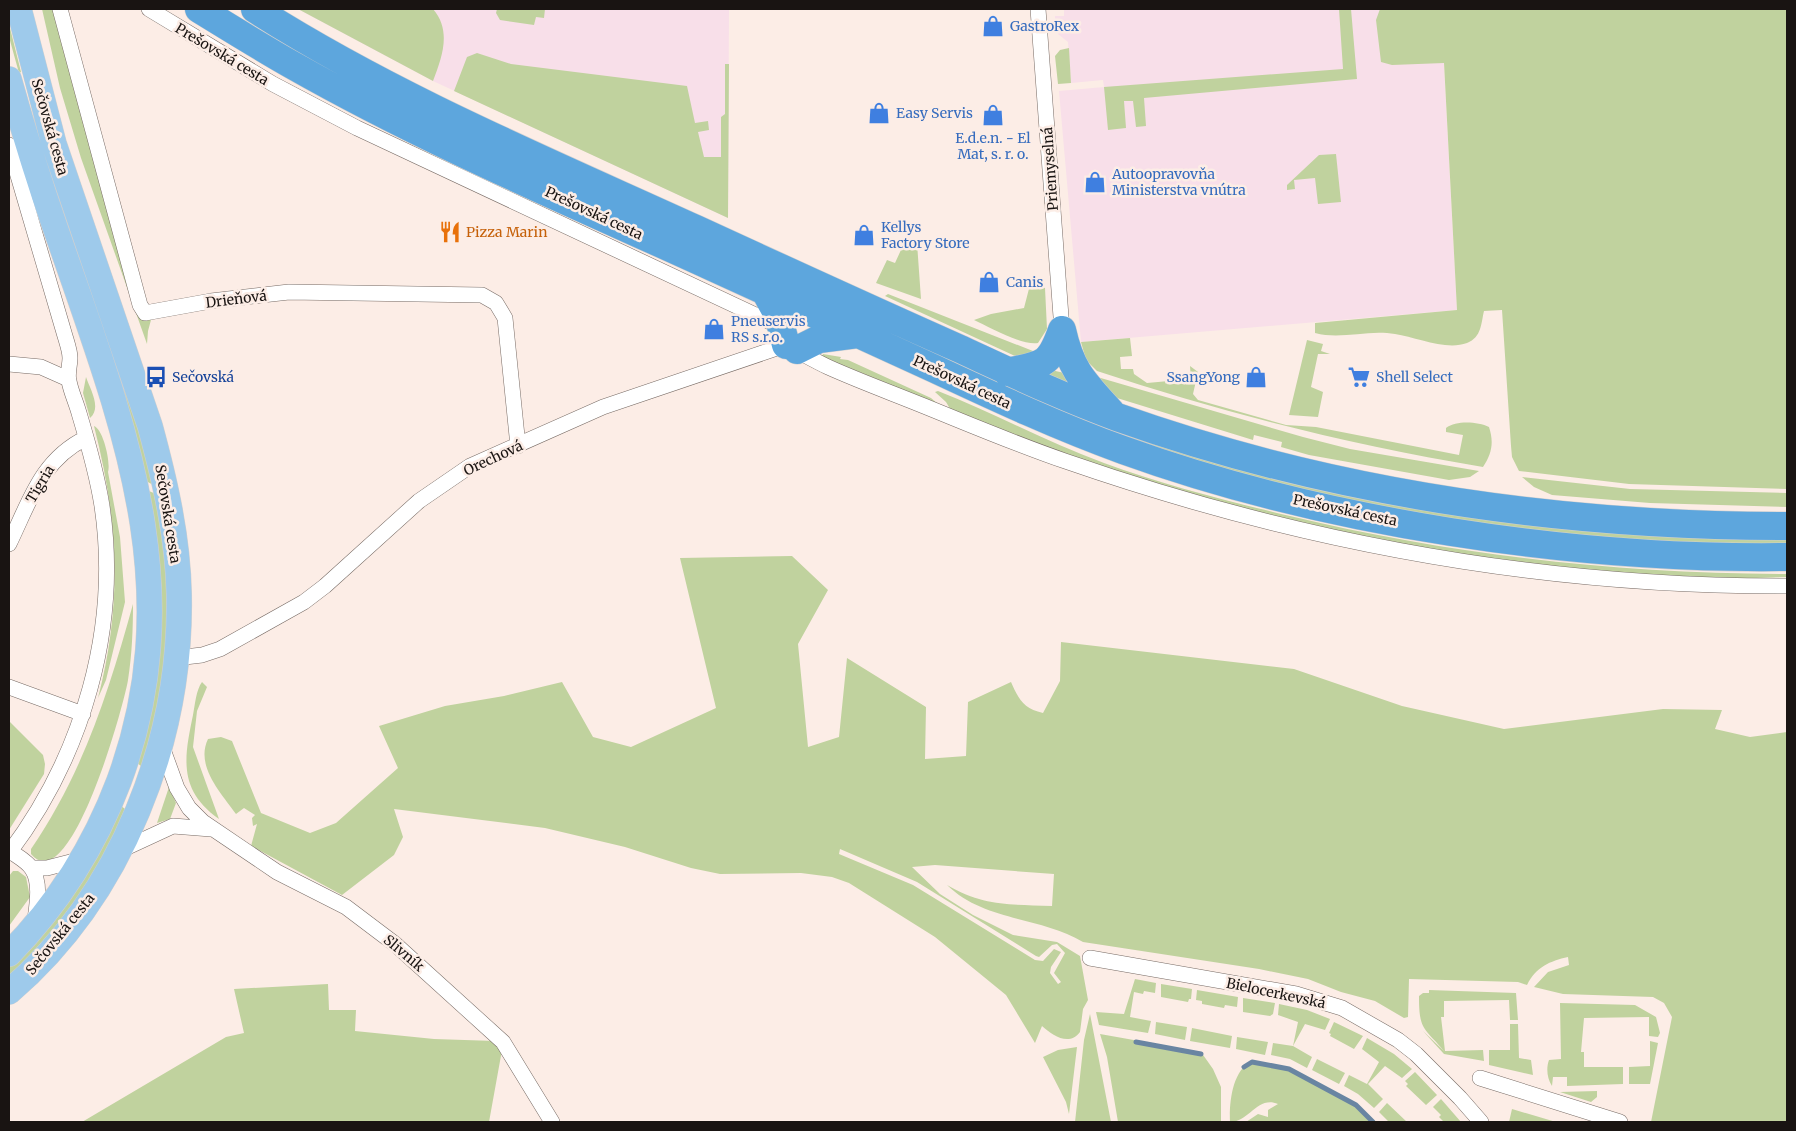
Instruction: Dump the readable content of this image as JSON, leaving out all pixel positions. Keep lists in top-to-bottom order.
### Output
{
  "streets": {
    "highway": ["Prešovská cesta"],
    "main road": ["Sečovská cesta"],
    "street": [
      "Priemyselná",
      "Drieňová",
      "Orechová",
      "Tigria",
      "Slivník",
      "Bielocerkevská"
    ]
  },
  "crossings": [
    ["Prešovská cesta", "Orechová"],
    ["Sečovská cesta", "Orechová"],
    ["Sečovská cesta", "Slivník"],
    ["Drieňová", "Orechová"]
  ],
  "places": {
    "shop": [
      "GastroRex",
      "Easy Servis",
      "E.d.e.n. - El Mat, s. r. o.",
      "Autoopravovňa Ministerstva vnútra",
      "Kellys Factory Store",
      "Canis",
      "Pneuservis RS s.r.o.",
      "SsangYong"
    ],
    "restaurant": ["Pizza Marin"],
    "bus stop": ["Sečovská"],
    "supermarket": ["Shell Select"]
  }
}
